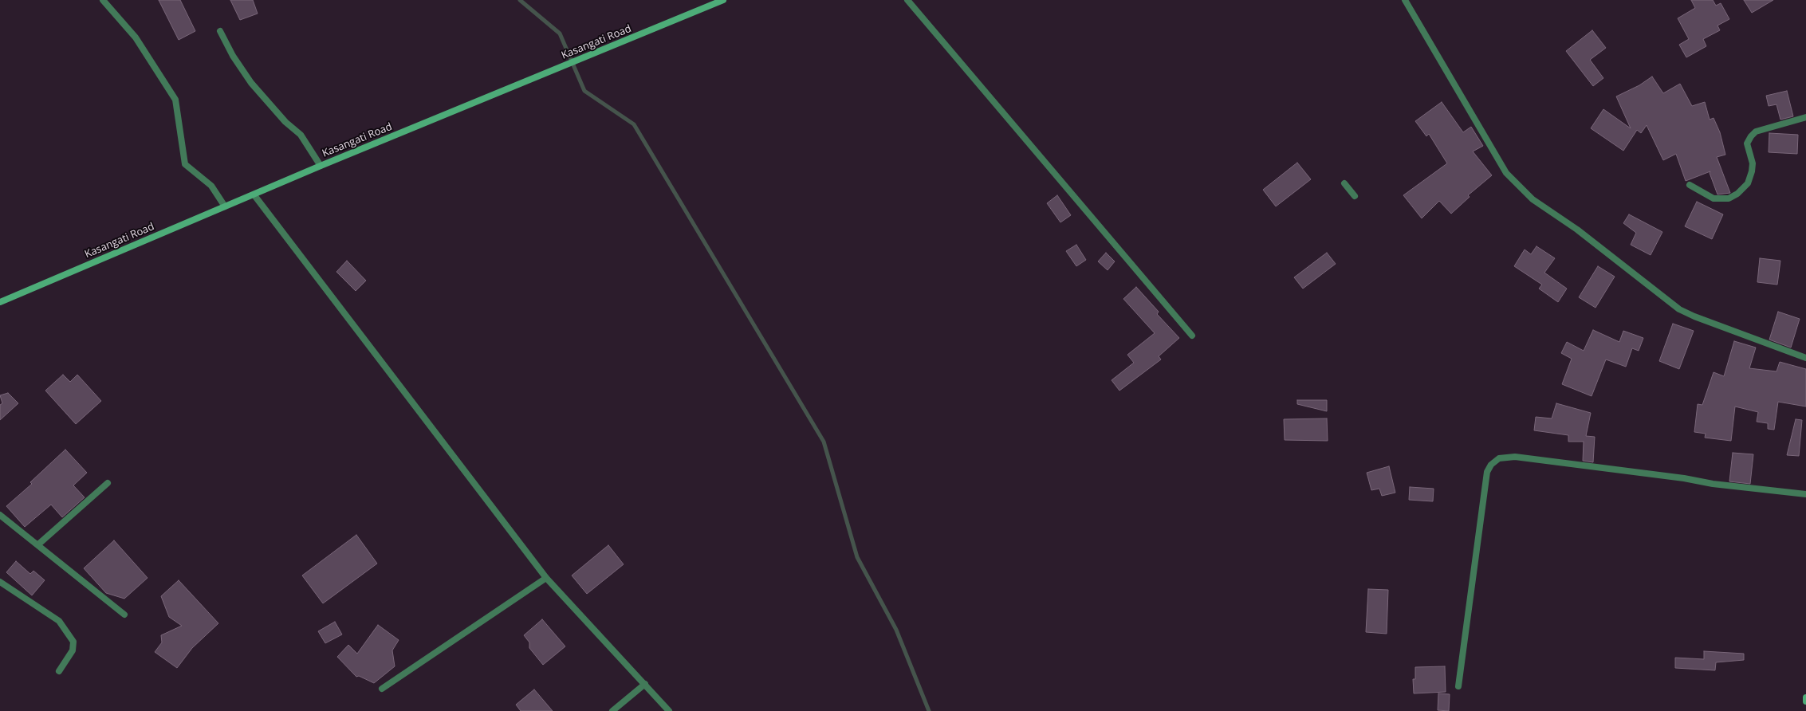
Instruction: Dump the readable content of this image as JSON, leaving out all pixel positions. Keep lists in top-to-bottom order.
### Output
{
  "streets": {
    "street": ["Kasangati Road"]
  }
}
